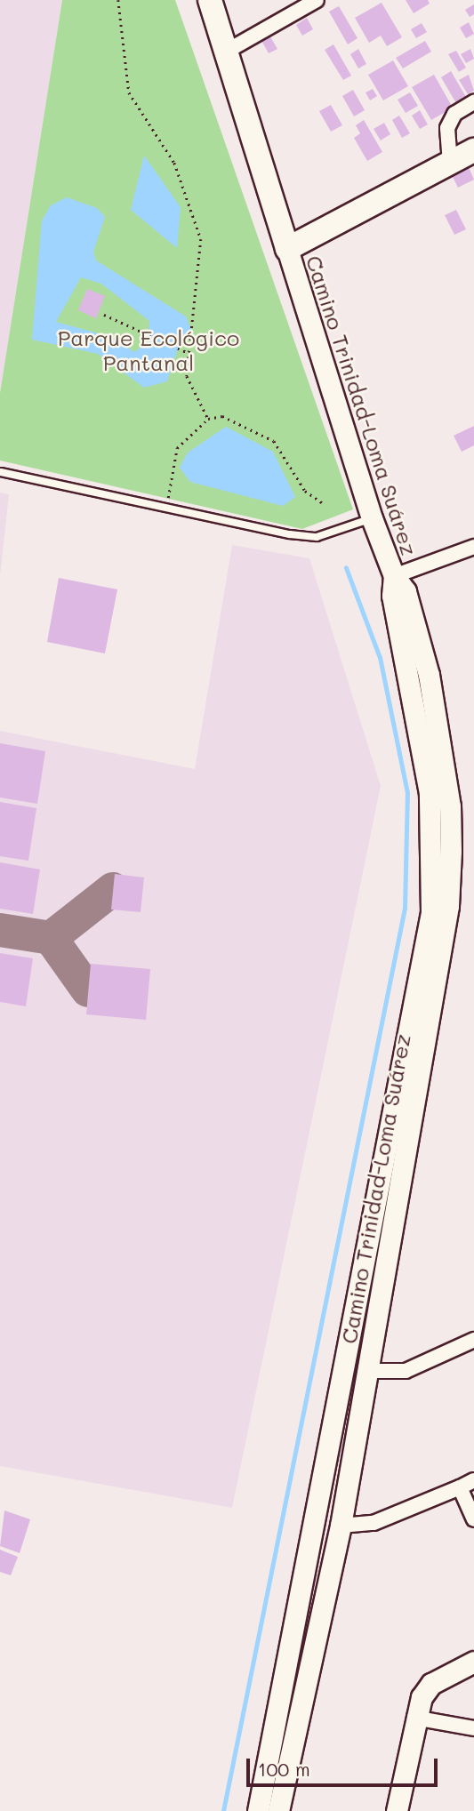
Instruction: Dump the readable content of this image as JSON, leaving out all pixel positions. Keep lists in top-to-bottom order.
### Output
{
  "streets": {
    "street": ["Camino Trinidad-Loma Suárez"]
  },
  "parks": ["Parque Ecológico Pantanal"],
  "scale_bar": "100 m"
}
